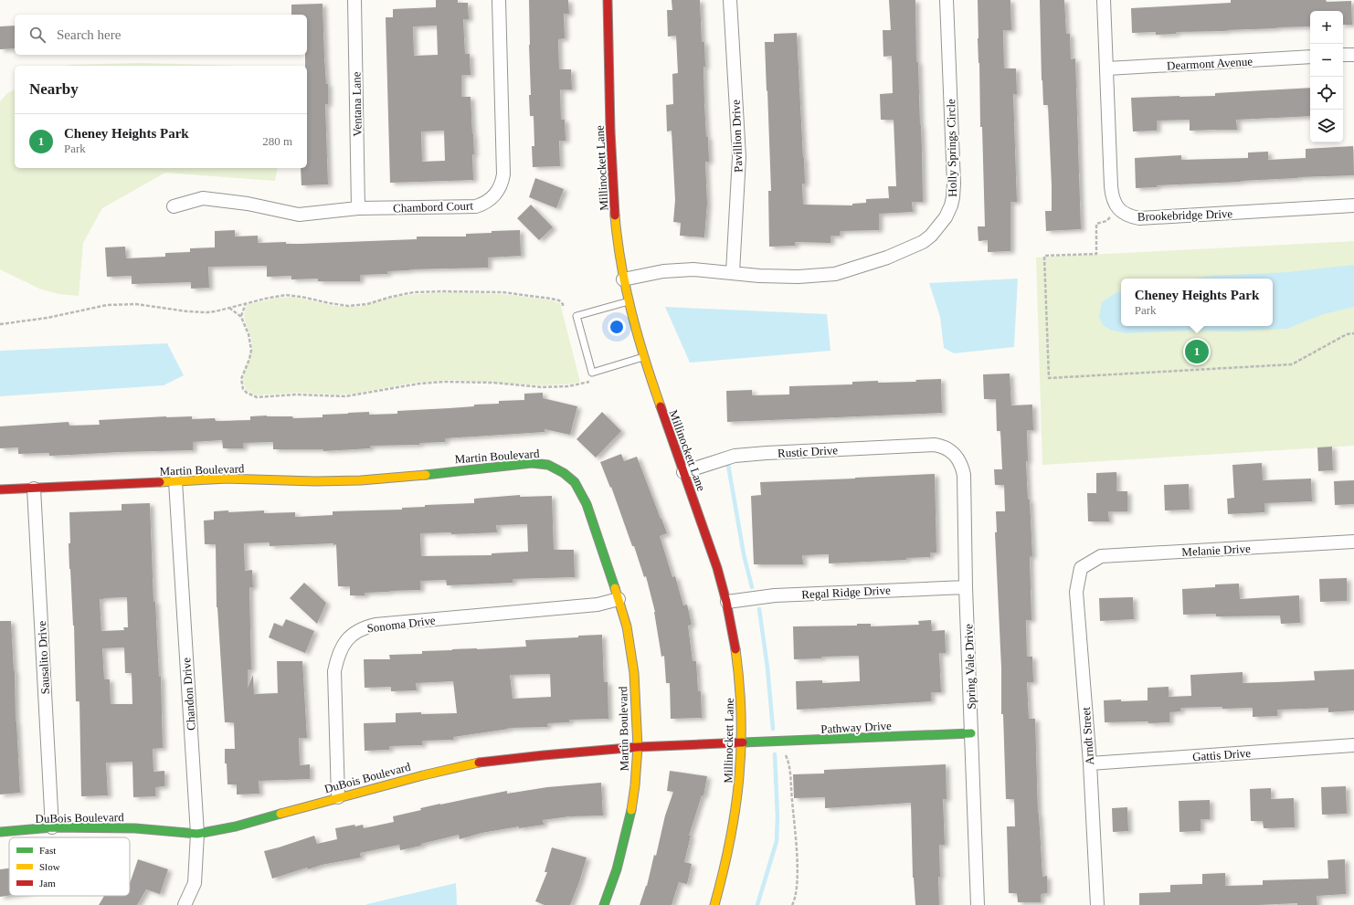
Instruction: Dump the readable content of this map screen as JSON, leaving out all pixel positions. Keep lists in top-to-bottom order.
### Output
{
  "streets": {
    "street": [
      "Dearmont Avenue",
      "Ventana Lane",
      "Pavillion Drive",
      "Holly Springs Circle",
      "Millinockett Lane",
      "Chambord Court",
      "Brookebridge Drive",
      "Rustic Drive",
      "Martin Boulevard",
      "Melanie Drive",
      "Regal Ridge Drive",
      "Sonoma Drive",
      "Sausalito Drive",
      "Spring Vale Drive",
      "Chandon Drive",
      "Pathway Drive",
      "Arndt Street",
      "Gattis Drive",
      "DuBois Boulevard"
    ]
  },
  "crossings": [
    ["Ventana Lane", "Chambord Court"],
    ["Pavillion Drive", "Holly Springs Circle"],
    ["Holly Springs Circle", "Millinockett Lane"],
    ["Millinockett Lane", "Rustic Drive"],
    ["Millinockett Lane", "Regal Ridge Drive"],
    ["Millinockett Lane", "Pathway Drive"],
    ["Millinockett Lane", "DuBois Boulevard"],
    ["Rustic Drive", "Spring Vale Drive"],
    ["Martin Boulevard", "Sonoma Drive"],
    ["Martin Boulevard", "Sausalito Drive"],
    ["Martin Boulevard", "Chandon Drive"],
    ["Martin Boulevard", "DuBois Boulevard"],
    ["Melanie Drive", "Arndt Street"],
    ["Regal Ridge Drive", "Spring Vale Drive"],
    ["Sonoma Drive", "DuBois Boulevard"],
    ["Sausalito Drive", "DuBois Boulevard"],
    ["Spring Vale Drive", "Pathway Drive"],
    ["Chandon Drive", "DuBois Boulevard"],
    ["Pathway Drive", "DuBois Boulevard"],
    ["Arndt Street", "Gattis Drive"]
  ],
  "legend": ["Fast", "Slow", "Jam"],
  "page": {
    "map_buttons": ["+", "−"],
    "search": "Search here",
    "heading": "Nearby",
    "list": [
      {
        "mark": "1",
        "name": "Cheney Heights Park",
        "note": "Park",
        "value": "280 m"
      }
    ],
    "popup": ["Cheney Heights Park", "Park"],
    "pins": "1"
  }
}
